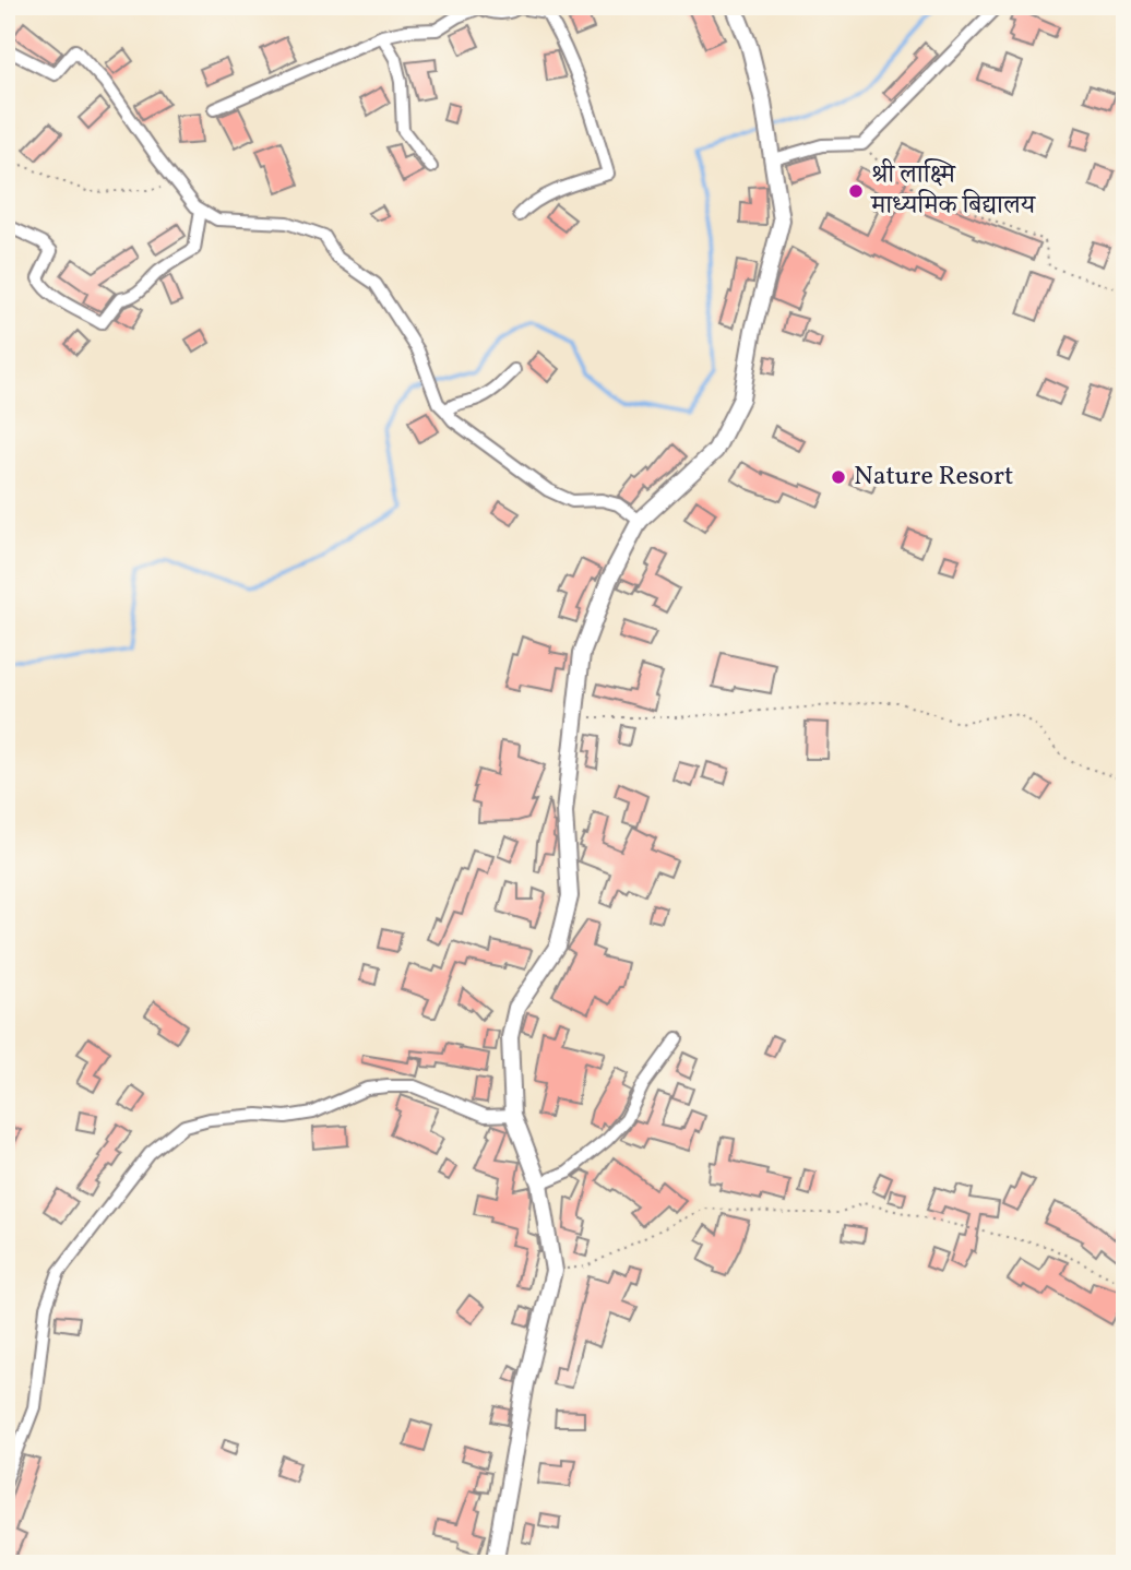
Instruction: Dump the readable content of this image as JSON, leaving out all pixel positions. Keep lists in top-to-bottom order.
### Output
{
  "places": ["श्री लाक्ष्मि माध्यमिक बिद्यालय", "Nature Resort"]
}
